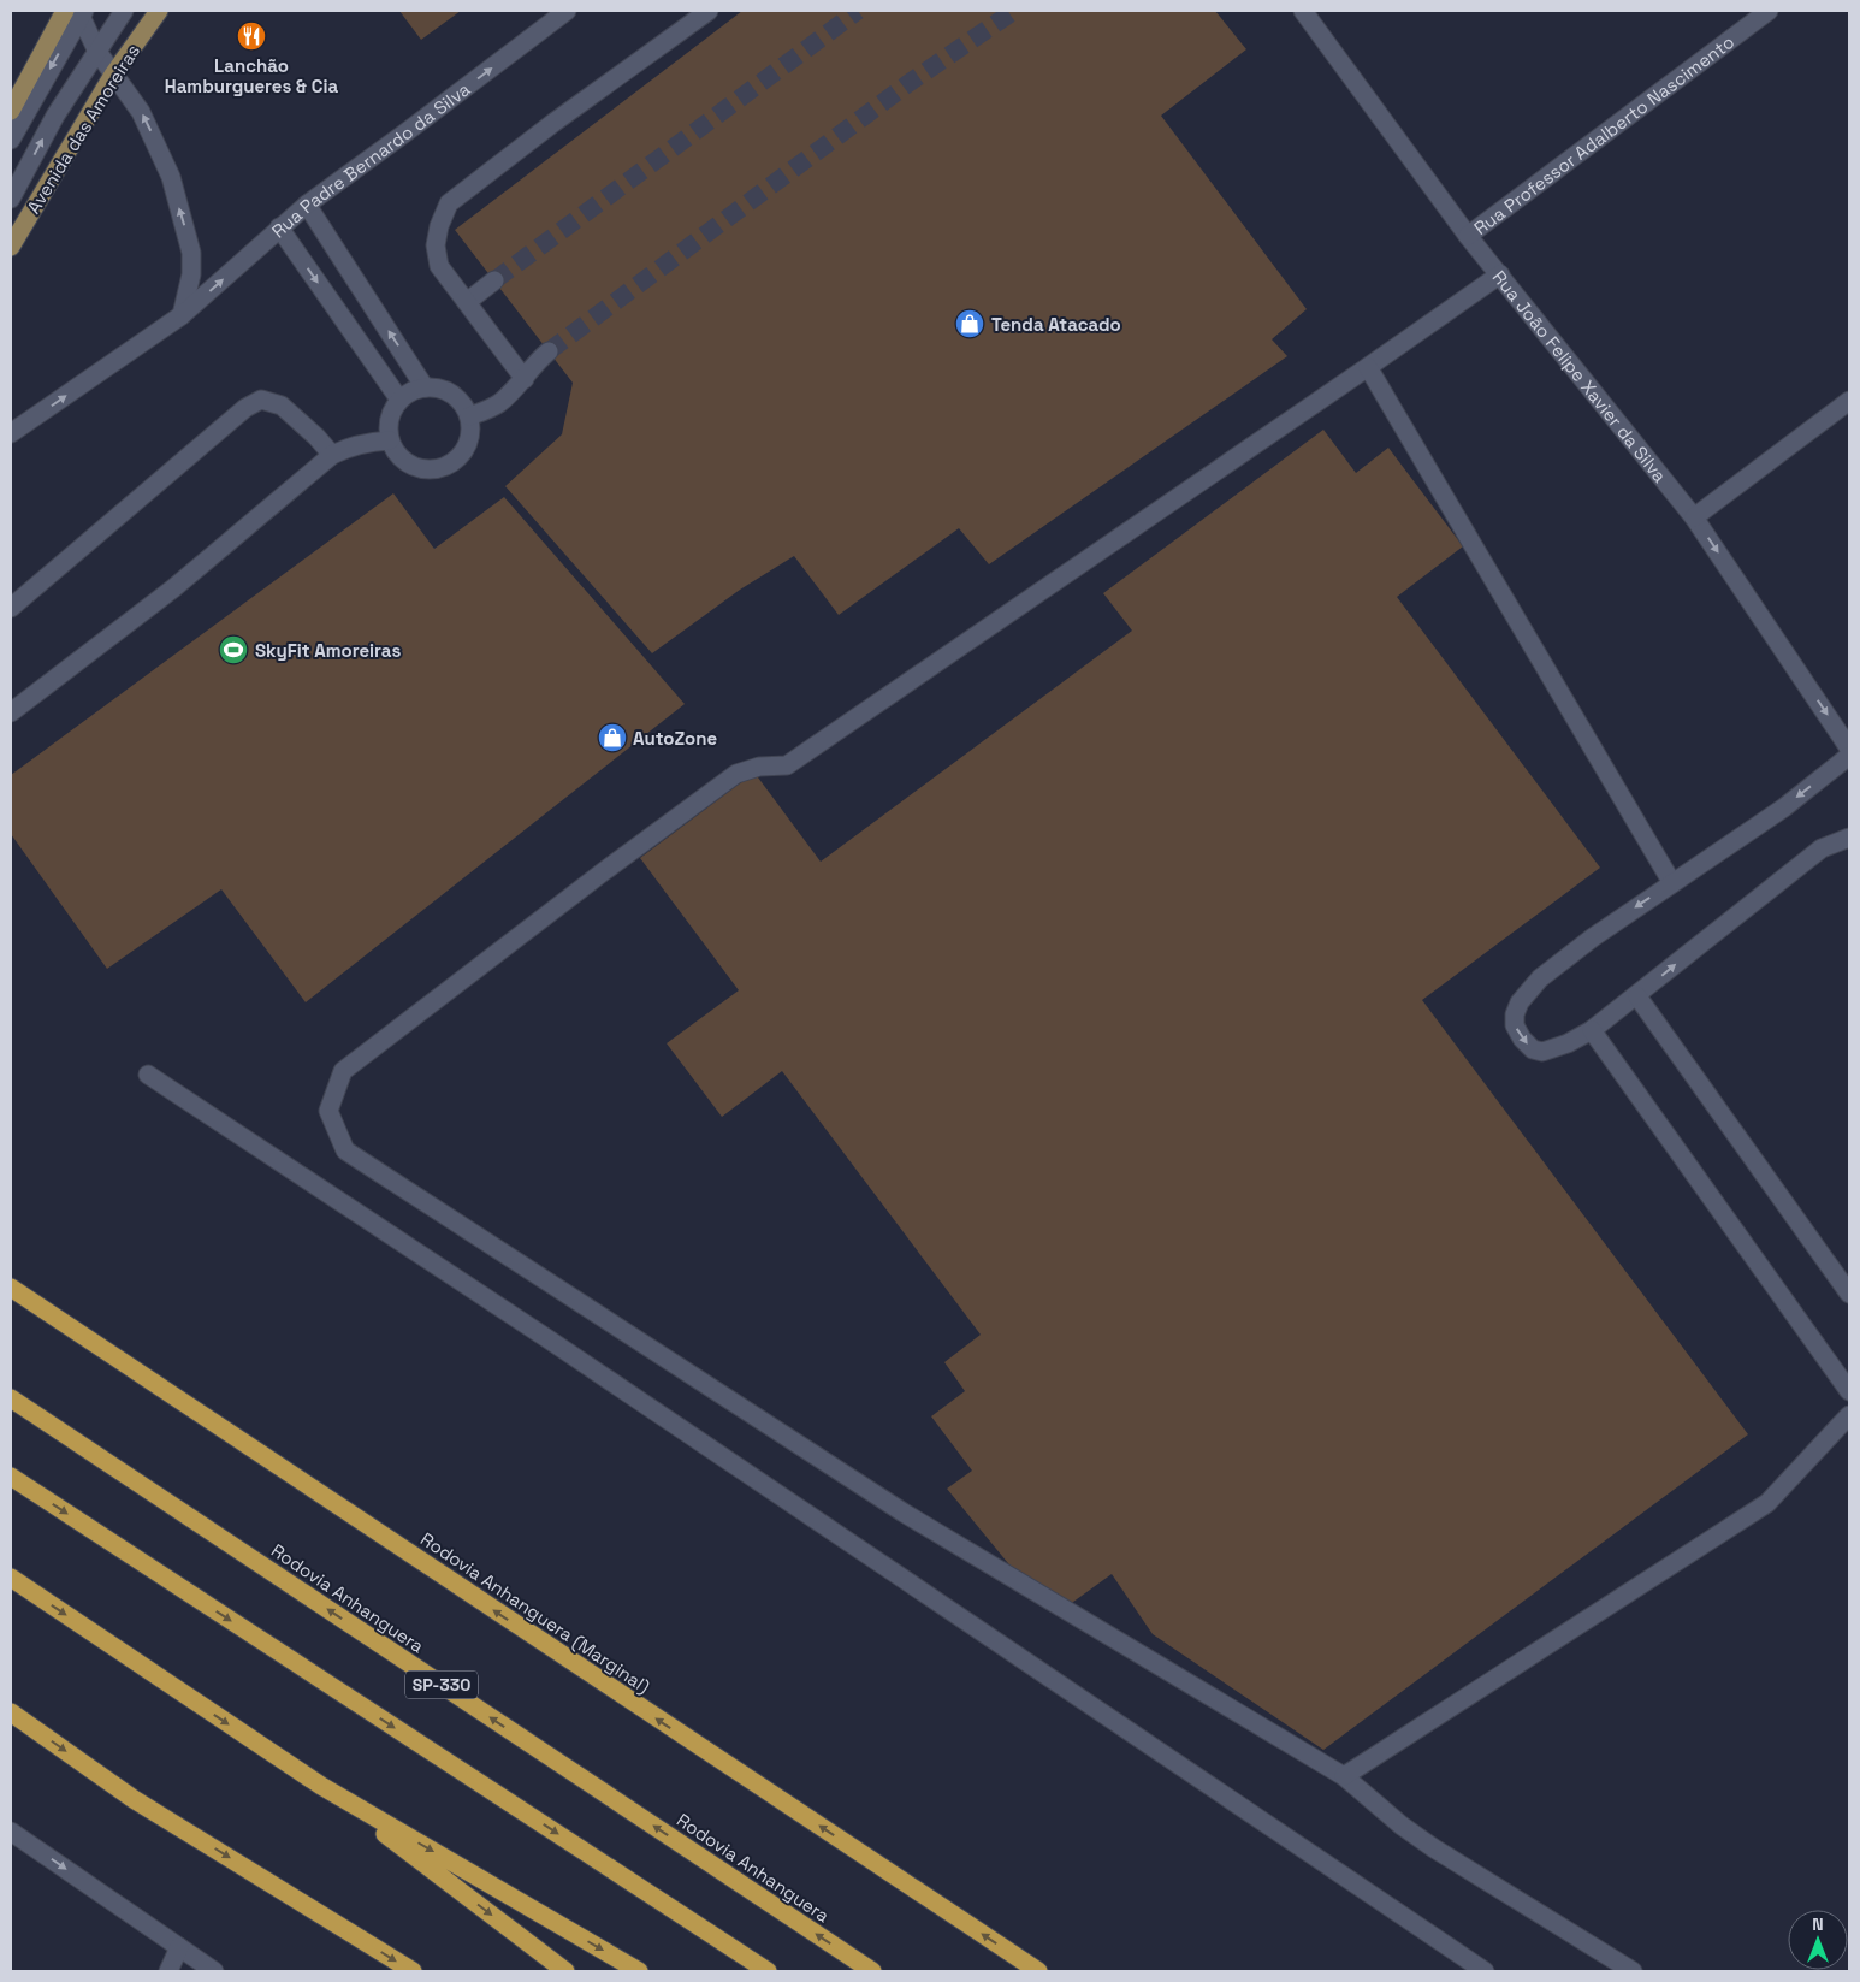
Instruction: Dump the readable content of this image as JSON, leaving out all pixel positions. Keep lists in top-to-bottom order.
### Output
{
  "streets": {
    "highway": ["Rodovia Anhanguera", "Rodovia Anhanguera (Marginal)", "SP-330"],
    "main road": ["Avenida das Amoreiras"],
    "street": ["Rua Professor Adalberto Nascimento", "Rua Padre Bernardo da Silva", "Rua João Felipe Xavier da Silva"]
  },
  "crossings": [
    ["Rua Professor Adalberto Nascimento", "Rua João Felipe Xavier da Silva"]
  ],
  "one_way": ["Rua Padre Bernardo da Silva"],
  "places": {
    "restaurant": ["Lanchão Hamburgueres & Cia"],
    "shop": ["Tenda Atacado", "AutoZone"],
    "sports": ["SkyFit Amoreiras"]
  },
  "north": "top"
}
